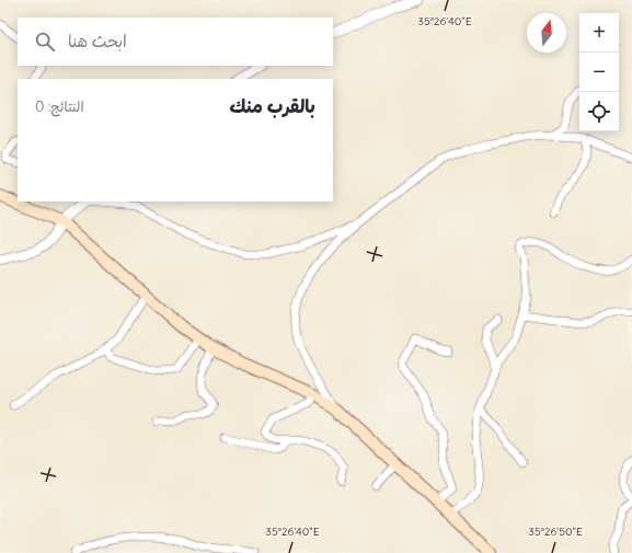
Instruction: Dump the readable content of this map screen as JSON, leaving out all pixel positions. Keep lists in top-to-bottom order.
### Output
{
  "north": "top",
  "page": {
    "map_buttons": ["+", "−"],
    "search": "ابحث هنا",
    "heading": ["بالقرب منك", "النتائج: 0"]
  },
  "coordinates": ["35°26'40\"E", "35°26'50\"E"]
}
